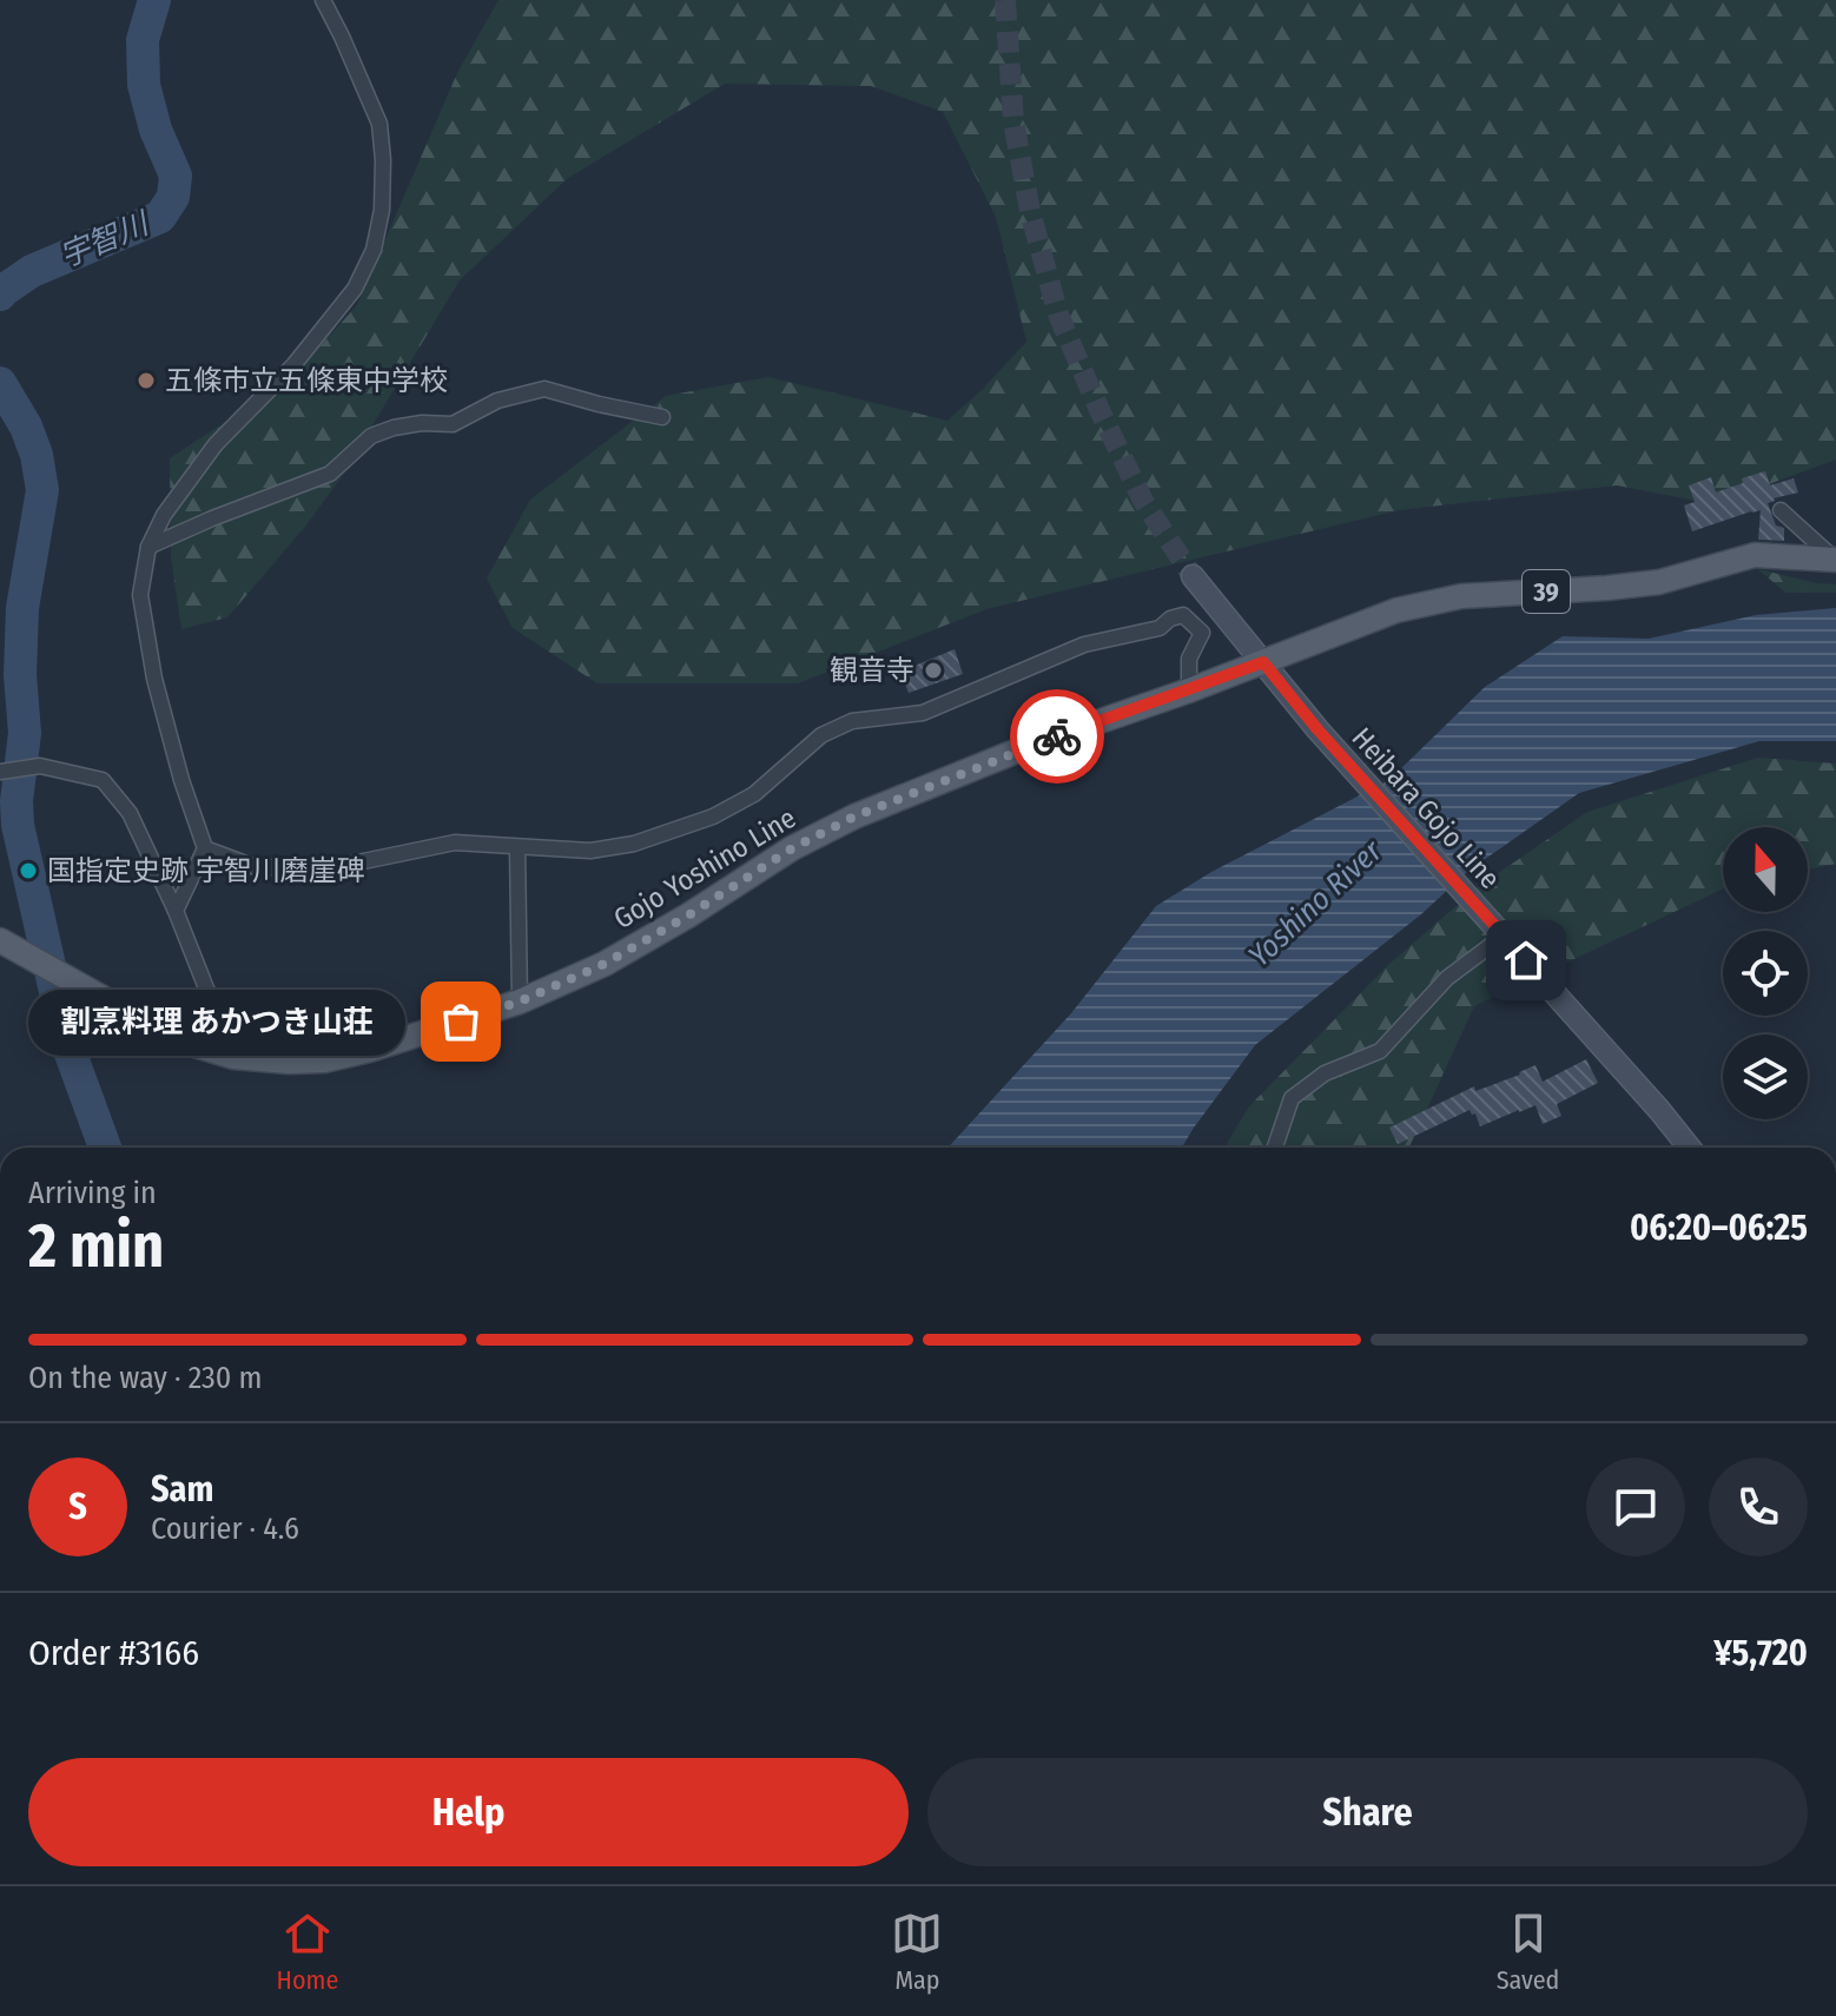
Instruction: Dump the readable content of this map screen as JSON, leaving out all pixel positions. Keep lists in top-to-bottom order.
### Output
{
  "streets": {
    "main road": ["39", "Heibara Gojo Line", "Gojo Yoshino Line"]
  },
  "crossings": [
    ["Heibara Gojo Line", "Gojo Yoshino Line"]
  ],
  "water": ["宇智川", "Yoshino River"],
  "places": [
    "五條市立五條東中学校",
    "観音寺",
    "国指定史跡 宇智川磨崖碑",
    "割烹料理 あかつき山荘"
  ],
  "north": "top",
  "page": {
    "bubble": "割烹料理 あかつき山荘",
    "heading": ["2 min", "Arriving in", "06:20–06:25"],
    "panel": [
      "Sam",
      "Courier · 4.6",
      "Order #3166",
      "¥5,720"
    ],
    "bar": "On the way · 230 m",
    "round": "S",
    "buttons": ["Help", "Share"],
    "tabs": ["Home", "Map", "Saved"]
  }
}
